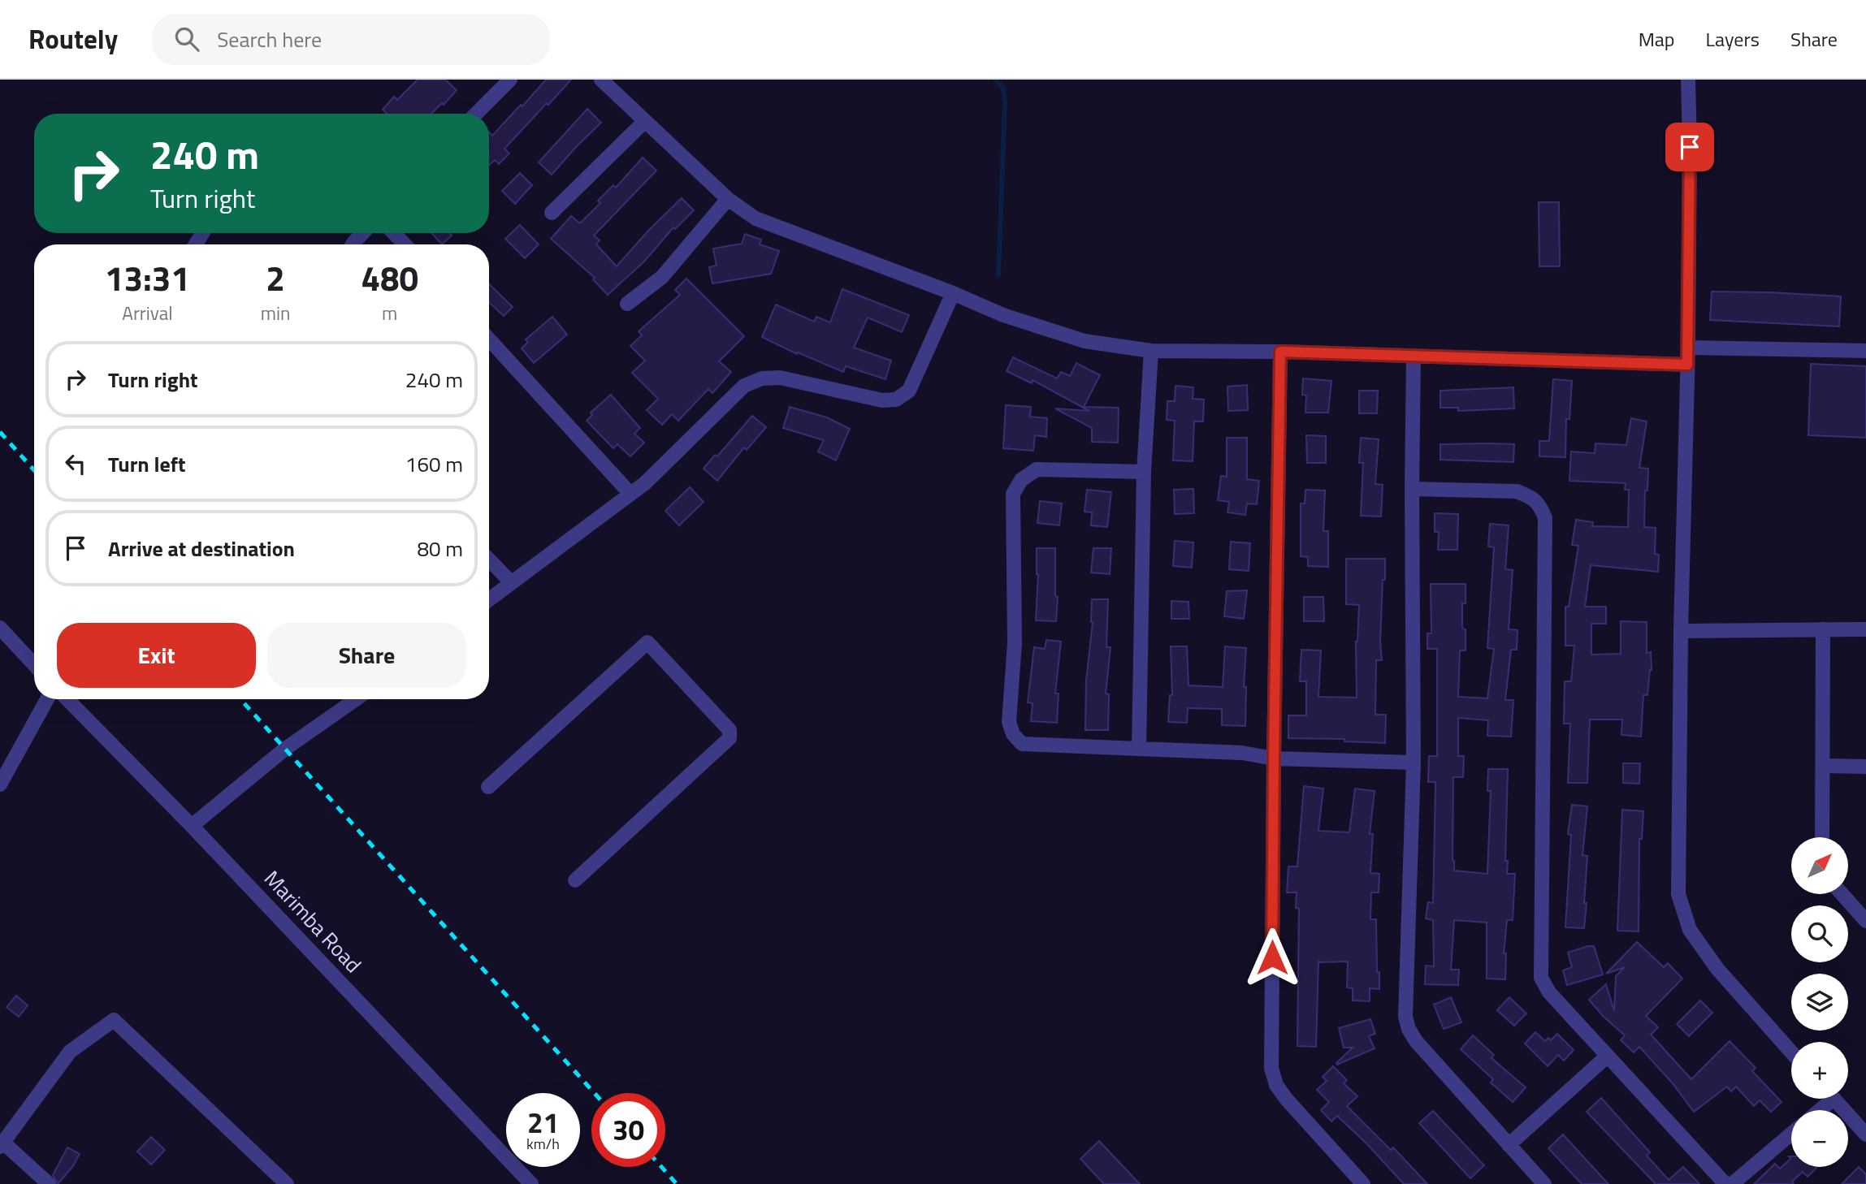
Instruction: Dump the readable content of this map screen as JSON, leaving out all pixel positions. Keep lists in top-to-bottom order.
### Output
{
  "streets": {
    "street": ["Marimba Road"]
  },
  "north": "top right",
  "page": {
    "header": "Routely",
    "search": "Search here",
    "nav": ["Map", "Layers", "Share"],
    "turn": ["240 m", "Turn right"],
    "eta": [
      "13:31",
      "Arrival",
      "2",
      "min",
      "480",
      "m"
    ],
    "list": [
      {
        "name": "Turn right",
        "value": "240 m"
      },
      {
        "name": "Turn left",
        "value": "160 m"
      },
      {
        "name": "Arrive at destination",
        "value": "80 m"
      }
    ],
    "buttons": ["Exit", "Share"],
    "map_buttons": ["+", "−"],
    "speed": "21 km/h",
    "limit": "30"
  }
}
